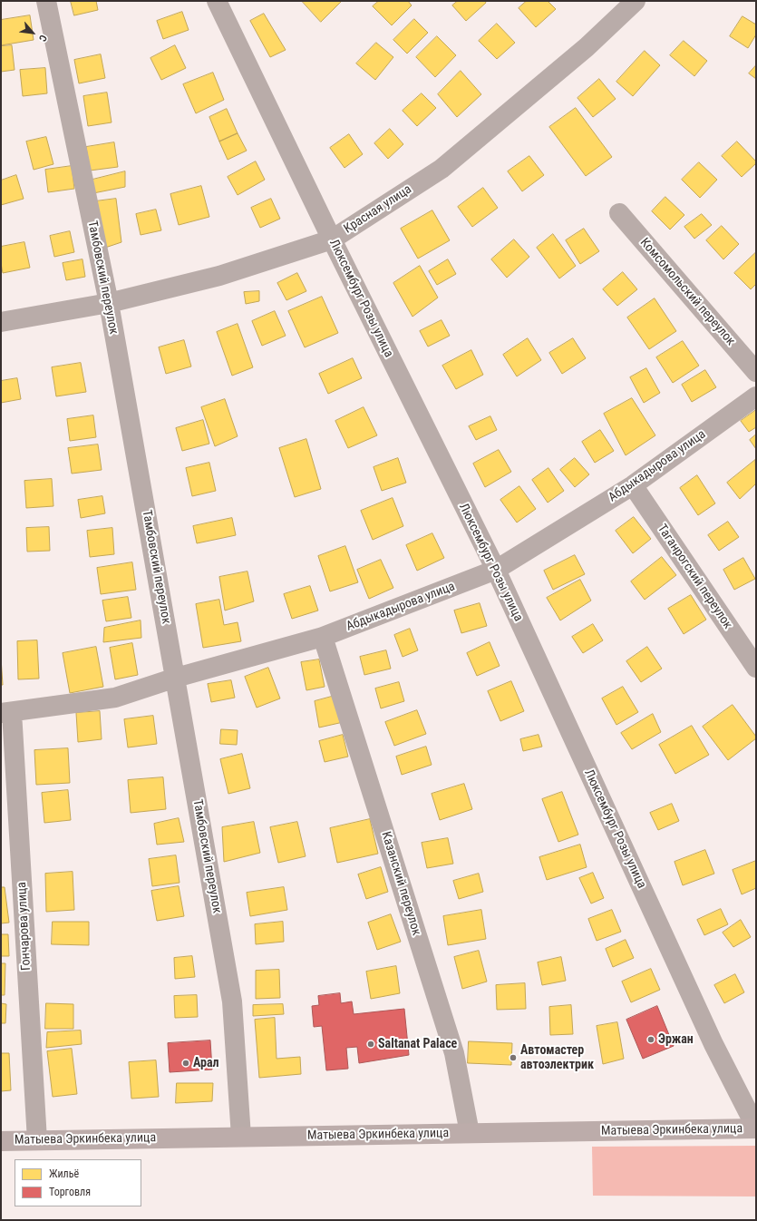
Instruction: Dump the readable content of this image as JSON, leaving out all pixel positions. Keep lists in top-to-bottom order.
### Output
{
  "streets": {
    "main road": ["Матыева Эркинбека улица"],
    "street": [
      "Красная улица",
      "Тамбовский переулок",
      "Комсомольский переулок",
      "Люксембург Розы улица",
      "Абдыкадырова улица",
      "Таганрогский переулок",
      "Казанский переулок",
      "Гончарова улица"
    ]
  },
  "crossings": [
    ["Красная улица", "Тамбовский переулок"],
    ["Красная улица", "Люксембург Розы улица"],
    ["Тамбовский переулок", "Абдыкадырова улица"],
    ["Тамбовский переулок", "Матыева Эркинбека улица"],
    ["Люксембург Розы улица", "Абдыкадырова улица"],
    ["Люксембург Розы улица", "Матыева Эркинбека улица"],
    ["Абдыкадырова улица", "Таганрогский переулок"],
    ["Абдыкадырова улица", "Казанский переулок"],
    ["Абдыкадырова улица", "Гончарова улица"],
    ["Казанский переулок", "Матыева Эркинбека улица"],
    ["Гончарова улица", "Матыева Эркинбека улица"]
  ],
  "places": [
    "Эржан",
    "Saltanat Palace",
    "Автомастер автоэлектрик",
    "Арал"
  ],
  "legend": ["Жильё", "Торговля"],
  "north": "bottom right"
}
